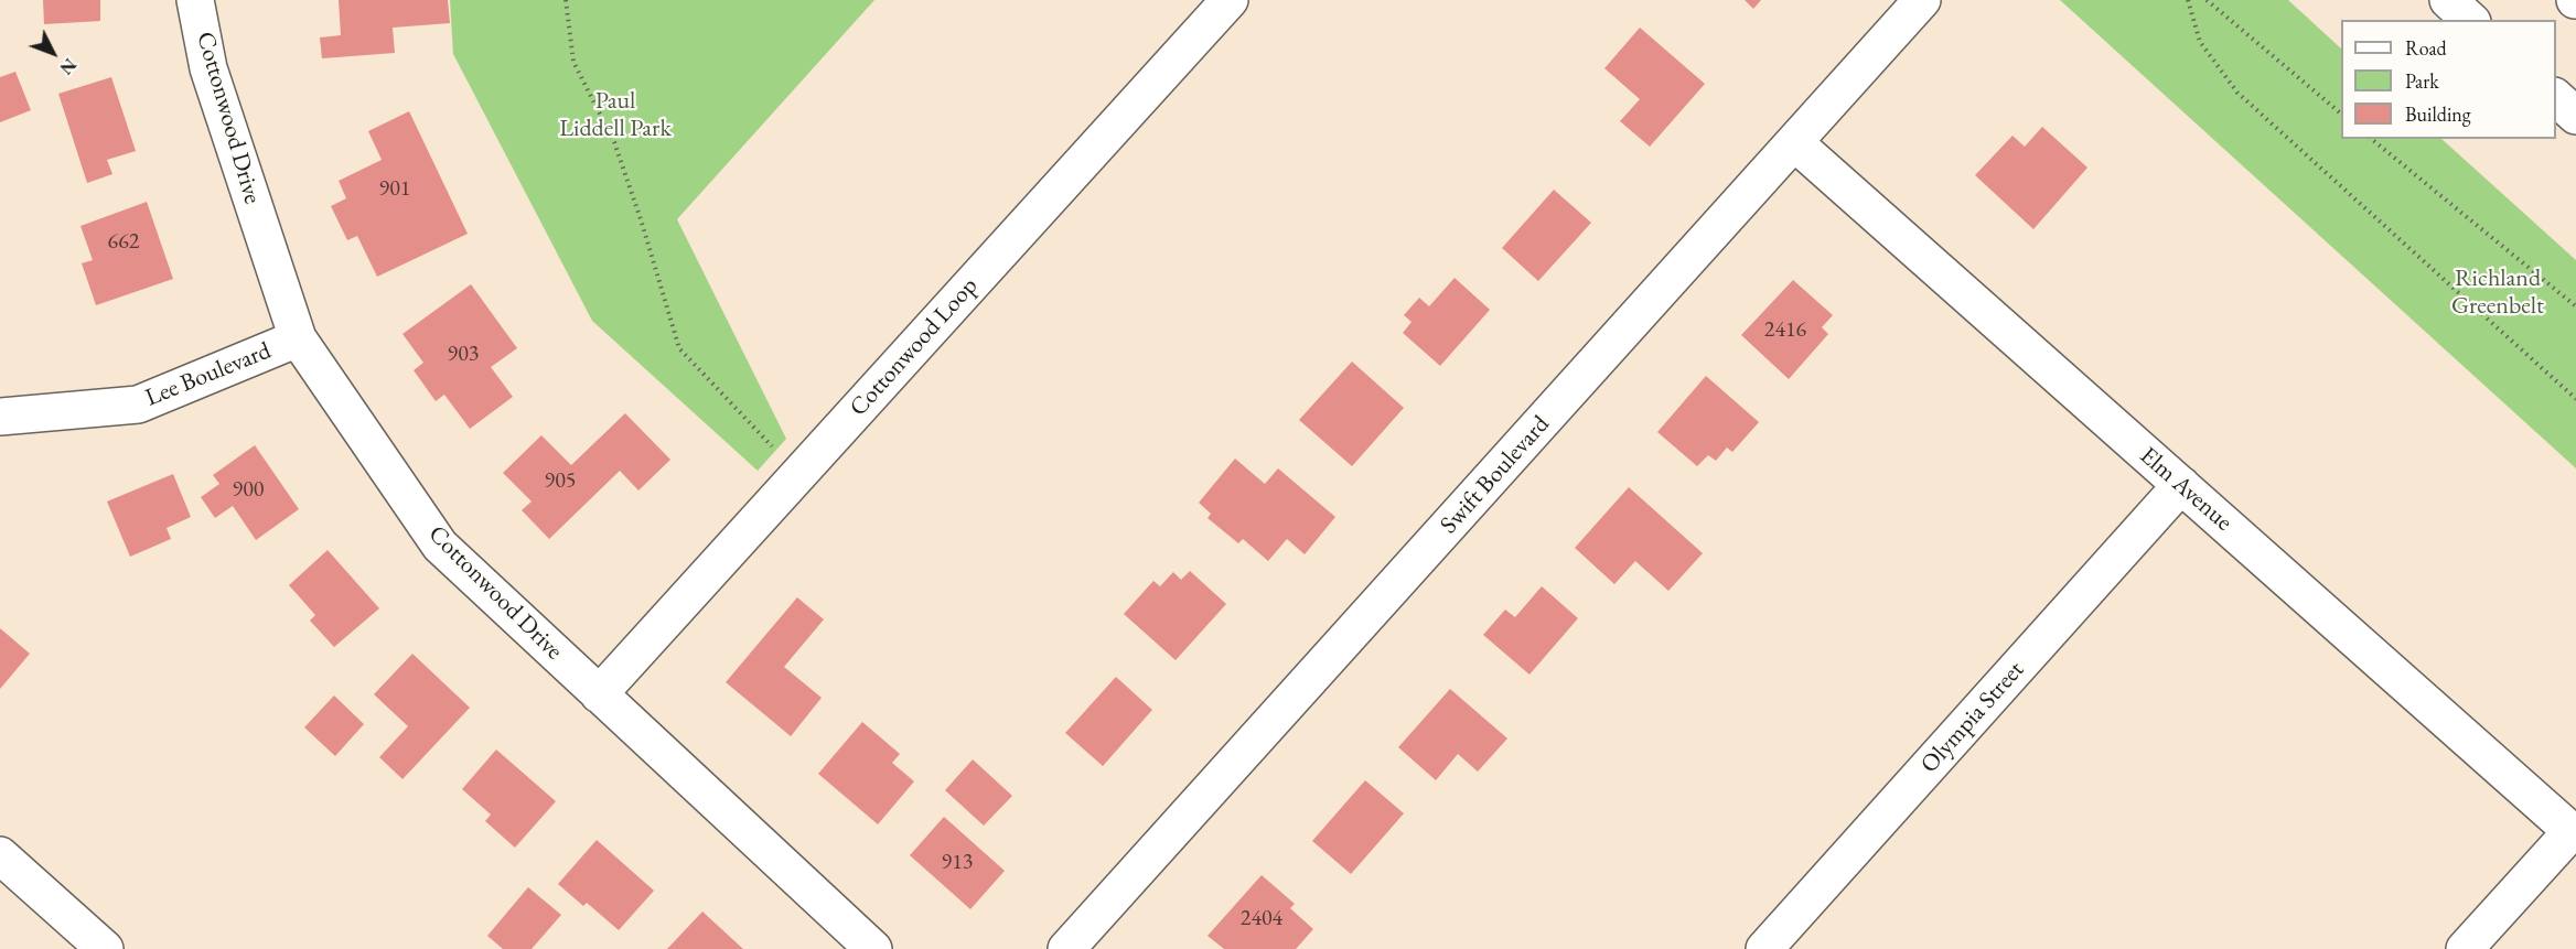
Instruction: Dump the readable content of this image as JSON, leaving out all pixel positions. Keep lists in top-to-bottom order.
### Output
{
  "streets": {
    "main road": [
      "Cottonwood Drive",
      "Cottonwood Loop",
      "Lee Boulevard",
      "Swift Boulevard",
      "Elm Avenue",
      "Olympia Street"
    ]
  },
  "crossings": [
    ["Cottonwood Drive", "Cottonwood Loop"],
    ["Cottonwood Drive", "Lee Boulevard"],
    ["Swift Boulevard", "Elm Avenue"],
    ["Elm Avenue", "Olympia Street"]
  ],
  "parks": ["Paul Liddell Park", "Richland Greenbelt"],
  "house_numbers": [
    "901",
    "662",
    "2416",
    "903",
    "905",
    "900",
    "913",
    "2404"
  ],
  "legend": ["Road", "Park", "Building"],
  "north": "bottom right"
}
